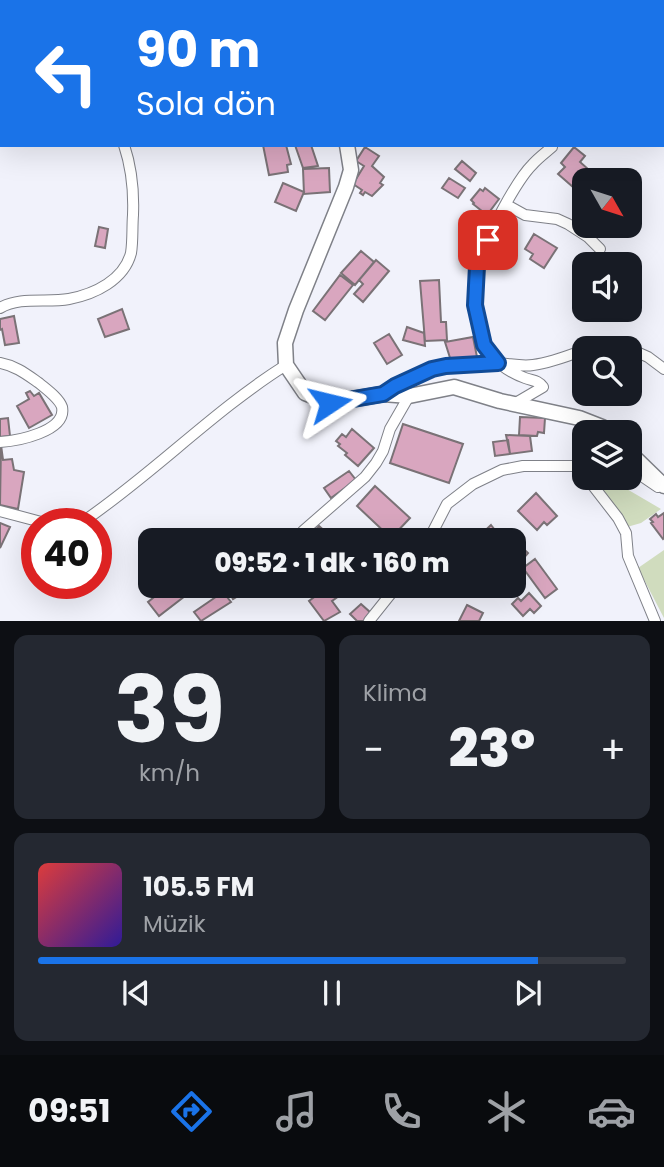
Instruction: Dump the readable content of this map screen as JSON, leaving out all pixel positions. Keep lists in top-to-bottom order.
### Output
{
  "north": "bottom right",
  "page": {
    "turn": ["90 m", "Sola dön"],
    "limit": "40",
    "trip": "09:52 · 1 dk · 160 m",
    "tile": [
      ["39", "km/h"],
      "Klima"
    ],
    "heat": ["−", "23°", "+"],
    "song": ["105.5 FM", "Müzik"],
    "tabs": "09:51"
  }
}
